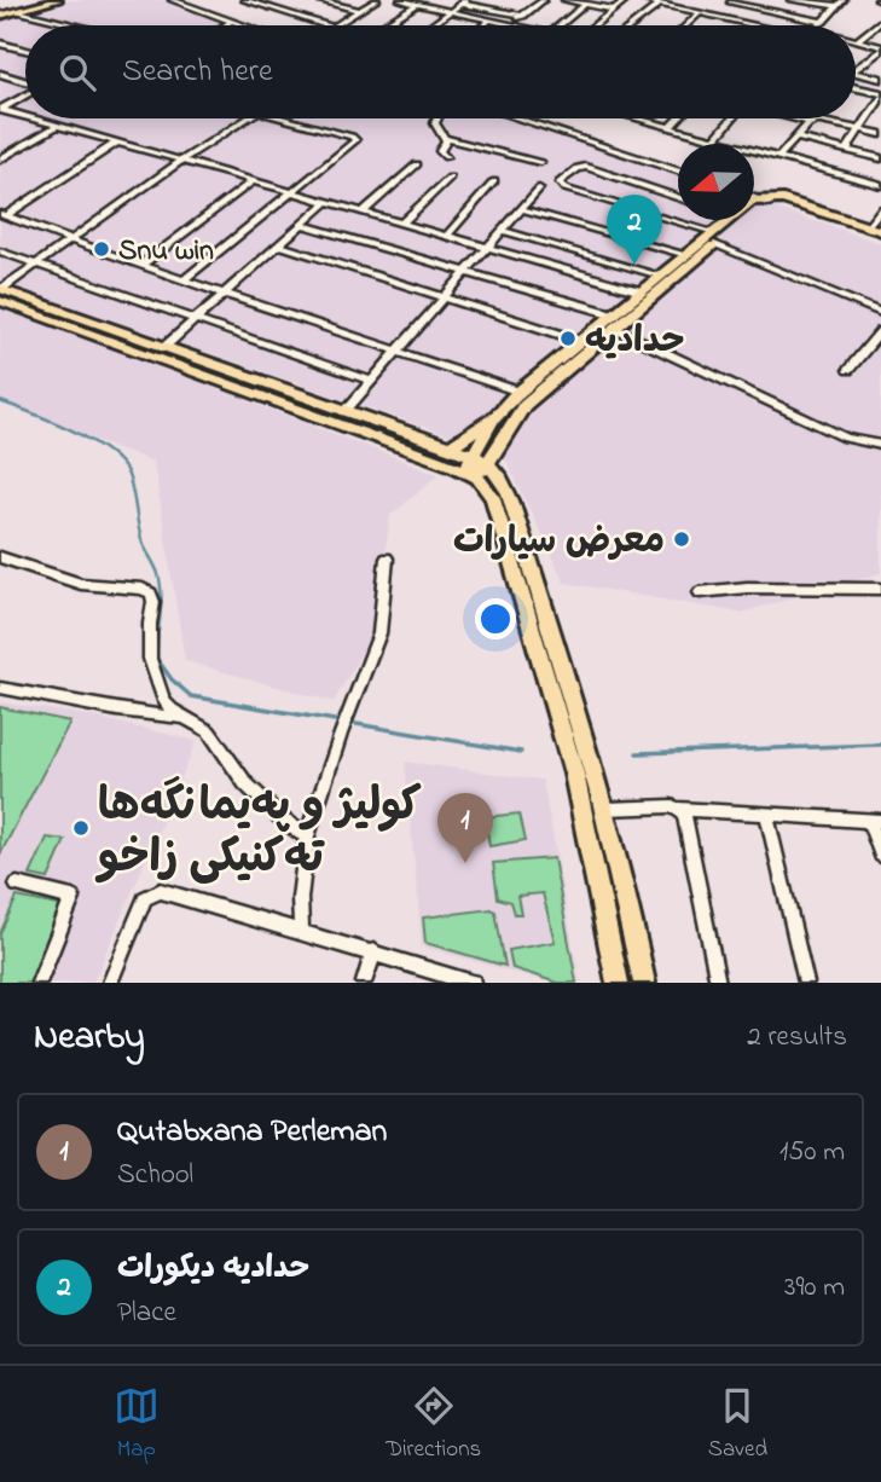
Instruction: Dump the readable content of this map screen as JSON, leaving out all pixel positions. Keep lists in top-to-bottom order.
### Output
{
  "places": [
    "Snu win",
    "حداديه",
    "معرض سيارات",
    "كوليژ و په‌يمانگه‌ها ته‌كنيكى زاخو"
  ],
  "north": "left",
  "page": {
    "search": "Search here",
    "pins": ["2", "1"],
    "heading": ["Nearby", "2 results"],
    "list": [
      {
        "mark": "1",
        "name": "Qutabxana Perleman",
        "note": "School",
        "value": "150 m"
      },
      {
        "mark": "2",
        "name": "حداديه ديكورات",
        "note": "Place",
        "value": "390 m"
      }
    ],
    "nav": ["Map", "Directions", "Saved"]
  }
}
